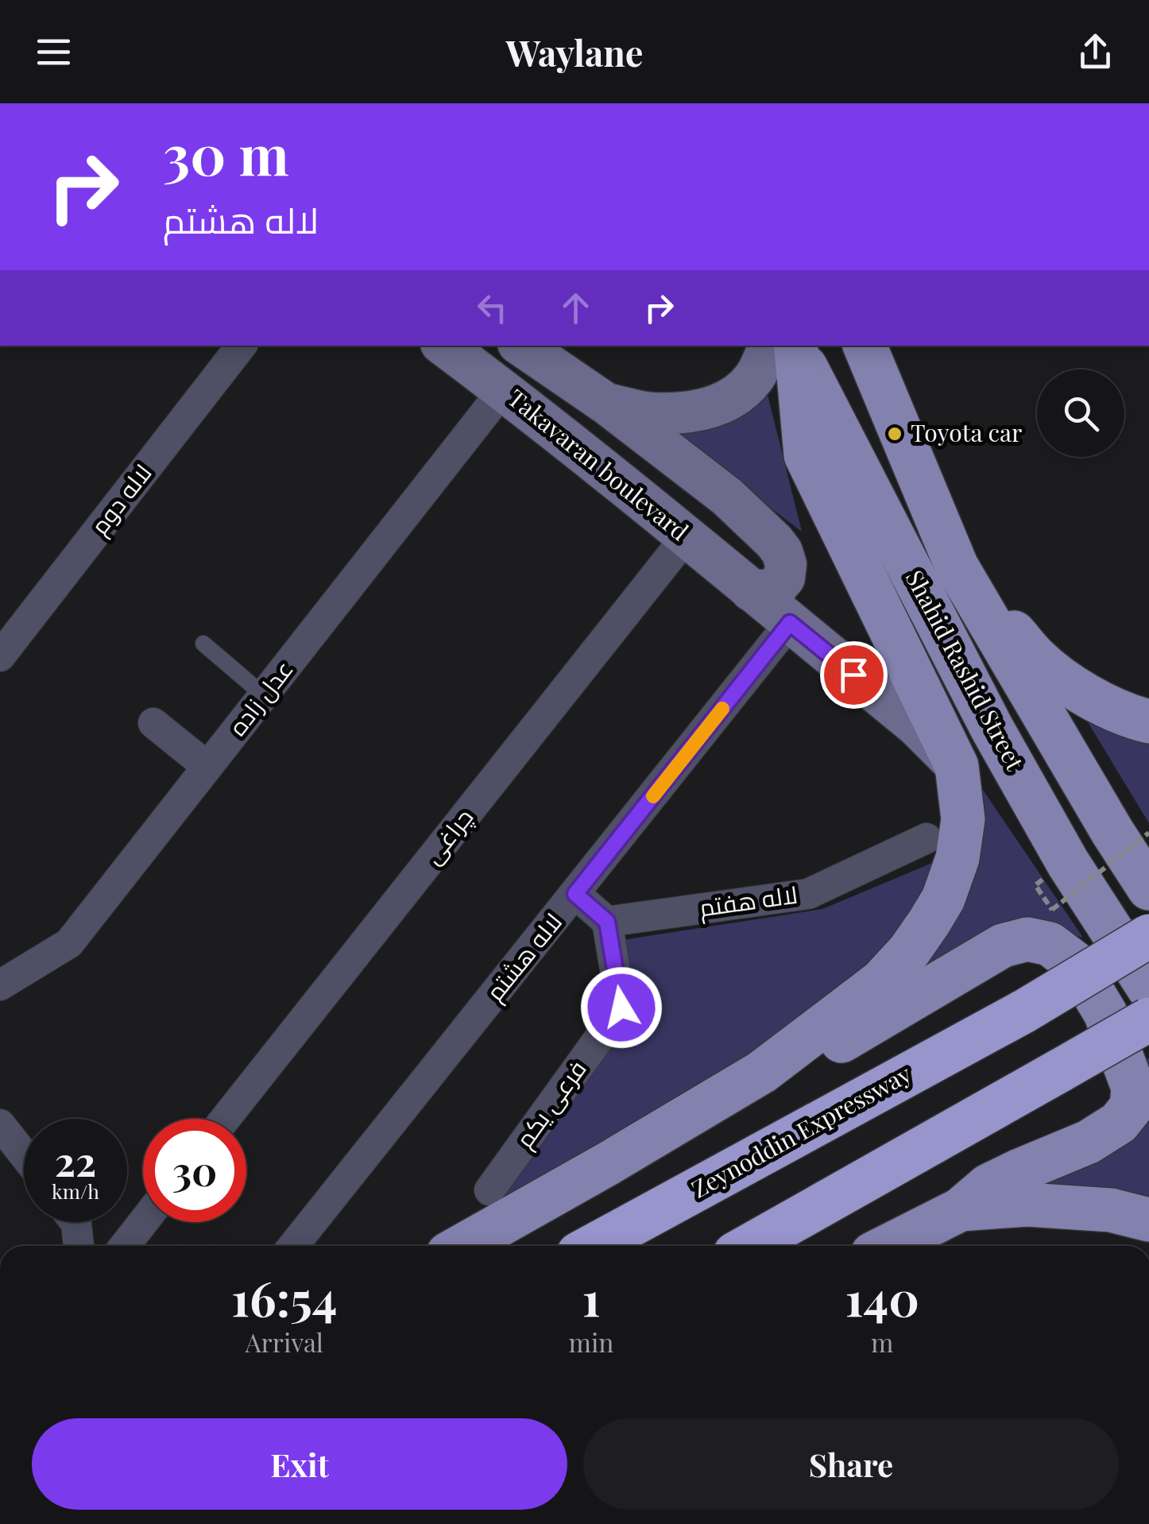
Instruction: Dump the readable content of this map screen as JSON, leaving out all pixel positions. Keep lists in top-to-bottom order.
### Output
{
  "streets": {
    "highway": ["Zeynoddin Expressway"],
    "main road": ["Takavaran boulevard", "Shahid Rashid Street"],
    "street": [
      "لاله دوم",
      "عدل زاده",
      "چراغی",
      "لاله هفتم",
      "لاله هشتم",
      "فرعی یکم"
    ]
  },
  "crossings": [
    ["Takavaran boulevard", "عدل زاده"],
    ["Takavaran boulevard", "چراغی"],
    ["Takavaran boulevard", "لاله هشتم"],
    ["لاله هفتم", "فرعی یکم"]
  ],
  "places": ["Toyota car"],
  "page": {
    "header": "Waylane",
    "turn": ["30 m", "لاله هشتم"],
    "speed": "22 km/h",
    "limit": "30",
    "eta": [
      "16:54",
      "Arrival",
      "1",
      "min",
      "140",
      "m"
    ],
    "buttons": ["Exit", "Share"]
  }
}
